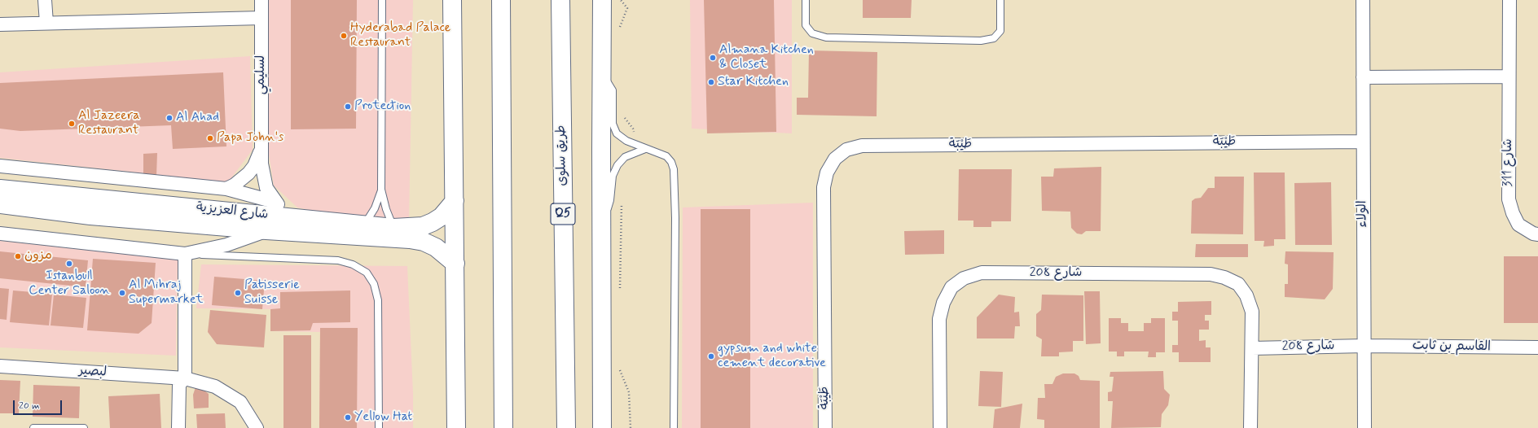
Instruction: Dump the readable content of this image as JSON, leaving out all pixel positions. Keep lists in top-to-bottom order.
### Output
{
  "streets": {
    "main road": ["طريق سلوى", "شارع العزيزية", "Q5"],
    "street": [
      "لسليمي",
      "طَيْبَة",
      "شارع 311",
      "الولاء",
      "شارع 208",
      "القاسم بن ثابت",
      "لبصير"
    ]
  },
  "crossings": [
    ["لسليمي", "شارع العزيزية"],
    ["طَيْبَة", "الولاء"],
    ["الولاء", "شارع 208"],
    ["الولاء", "القاسم بن ثابت"],
    ["شارع 208", "القاسم بن ثابت"]
  ],
  "places": [
    "Hyderabad Palace Restaurant",
    "Almana Kitchen & Closet",
    "Star Kitchen",
    "Protection",
    "Al Ahad",
    "Al Jazeera Restaurant",
    "Papa John's",
    "مزون",
    "Istanbull Center Saloon",
    "Al Mihraj Supermarket",
    "Patisserie Suisse",
    "gypsum and white cement decorative",
    "Yellow Hat"
  ],
  "scale_bar": "20 m"
}
